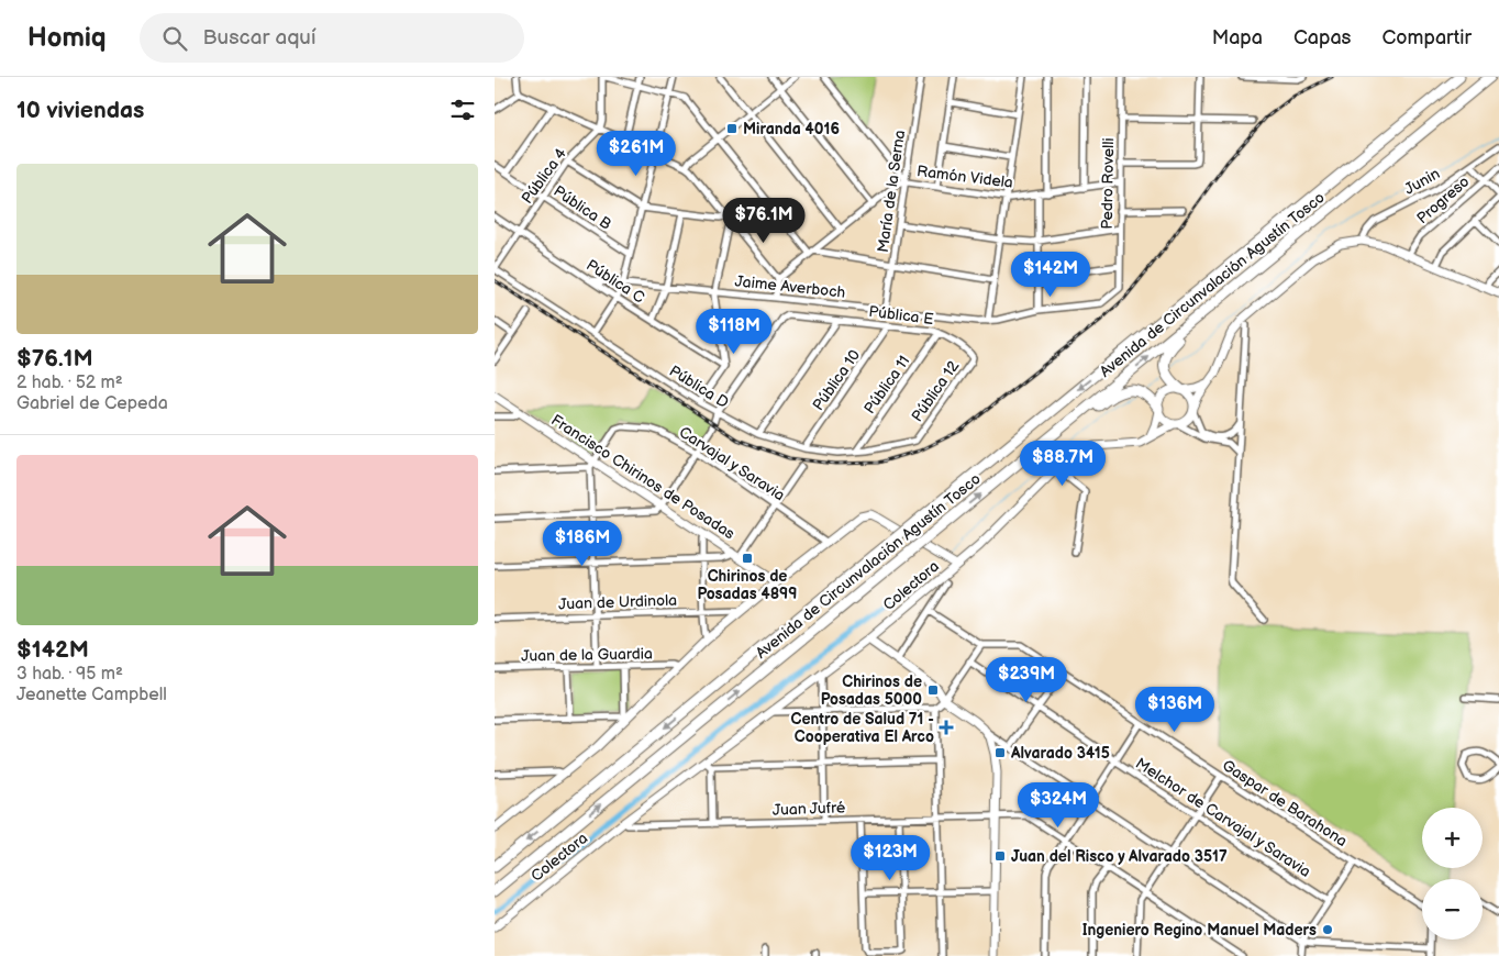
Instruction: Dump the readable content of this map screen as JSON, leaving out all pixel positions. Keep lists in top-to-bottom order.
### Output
{
  "streets": {
    "highway": ["Avenida de Circunvalación Agustín Tosco"],
    "main road": ["Francisco Chirinos de Posadas", "Colectora"],
    "street": [
      "Pública 4",
      "Ramón Videla",
      "Junin",
      "Pedro Rovelli",
      "María de la Serna",
      "Progreso",
      "Pública B",
      "Pública C",
      "Jaime Averboch",
      "Pública E",
      "Pública 10",
      "Pública 11",
      "Pública D",
      "Pública 12",
      "Carvajal y Saravia",
      "Juan de Urdinola",
      "Juan de la Guardia",
      "Gaspar de Barahona",
      "Juan Jufré",
      "Melchor de Carvajal y Saravia"
    ]
  },
  "crossings": [
    ["Pública 4", "Pública B"],
    ["Pública 4", "Pública C"],
    ["Pública 4", "Pública D"],
    ["Ramón Videla", "Pedro Rovelli"],
    ["Ramón Videla", "María de la Serna"],
    ["Pedro Rovelli", "Jaime Averboch"],
    ["María de la Serna", "Jaime Averboch"],
    ["Pública C", "Jaime Averboch"],
    ["Pública E", "Pública 10"],
    ["Pública E", "Pública 11"],
    ["Pública E", "Pública D"],
    ["Pública E", "Pública 12"],
    ["Pública 10", "Pública D"],
    ["Pública 11", "Pública D"],
    ["Pública D", "Pública 12"],
    ["Carvajal y Saravia", "Francisco Chirinos de Posadas"],
    ["Carvajal y Saravia", "Colectora"],
    ["Francisco Chirinos de Posadas", "Colectora"],
    ["Colectora", "Juan de Urdinola"],
    ["Colectora", "Juan de la Guardia"],
    ["Colectora", "Juan Jufré"]
  ],
  "places": {
    "transit": [
      "Miranda 4016",
      "Chirinos de Posadas 4899",
      "Chirinos de Posadas 5000",
      "Alvarado 3415",
      "Juan del Risco y Alvarado 3517"
    ],
    "health": ["Centro de Salud 71 - Cooperativa El Arco"],
    "other": ["Ingeniero Regino Manuel Maders"]
  },
  "page": {
    "header": "Homiq",
    "search": "Buscar aquí",
    "nav": ["Mapa", "Capas", "Compartir"],
    "heading": "10 viviendas",
    "price": [
      "$261M",
      "$76.1M",
      "$142M",
      "$118M",
      "$88.7M",
      "$186M",
      "$239M",
      "$136M",
      "$324M",
      "$123M"
    ],
    "list": [
      {
        "name": "$76.1M",
        "note": "2 hab. · 52 m² · Gabriel de Cepeda"
      },
      {
        "name": "$142M",
        "note": "3 hab. · 95 m² · Jeanette Campbell"
      }
    ],
    "map_buttons": ["+", "−"]
  }
}
